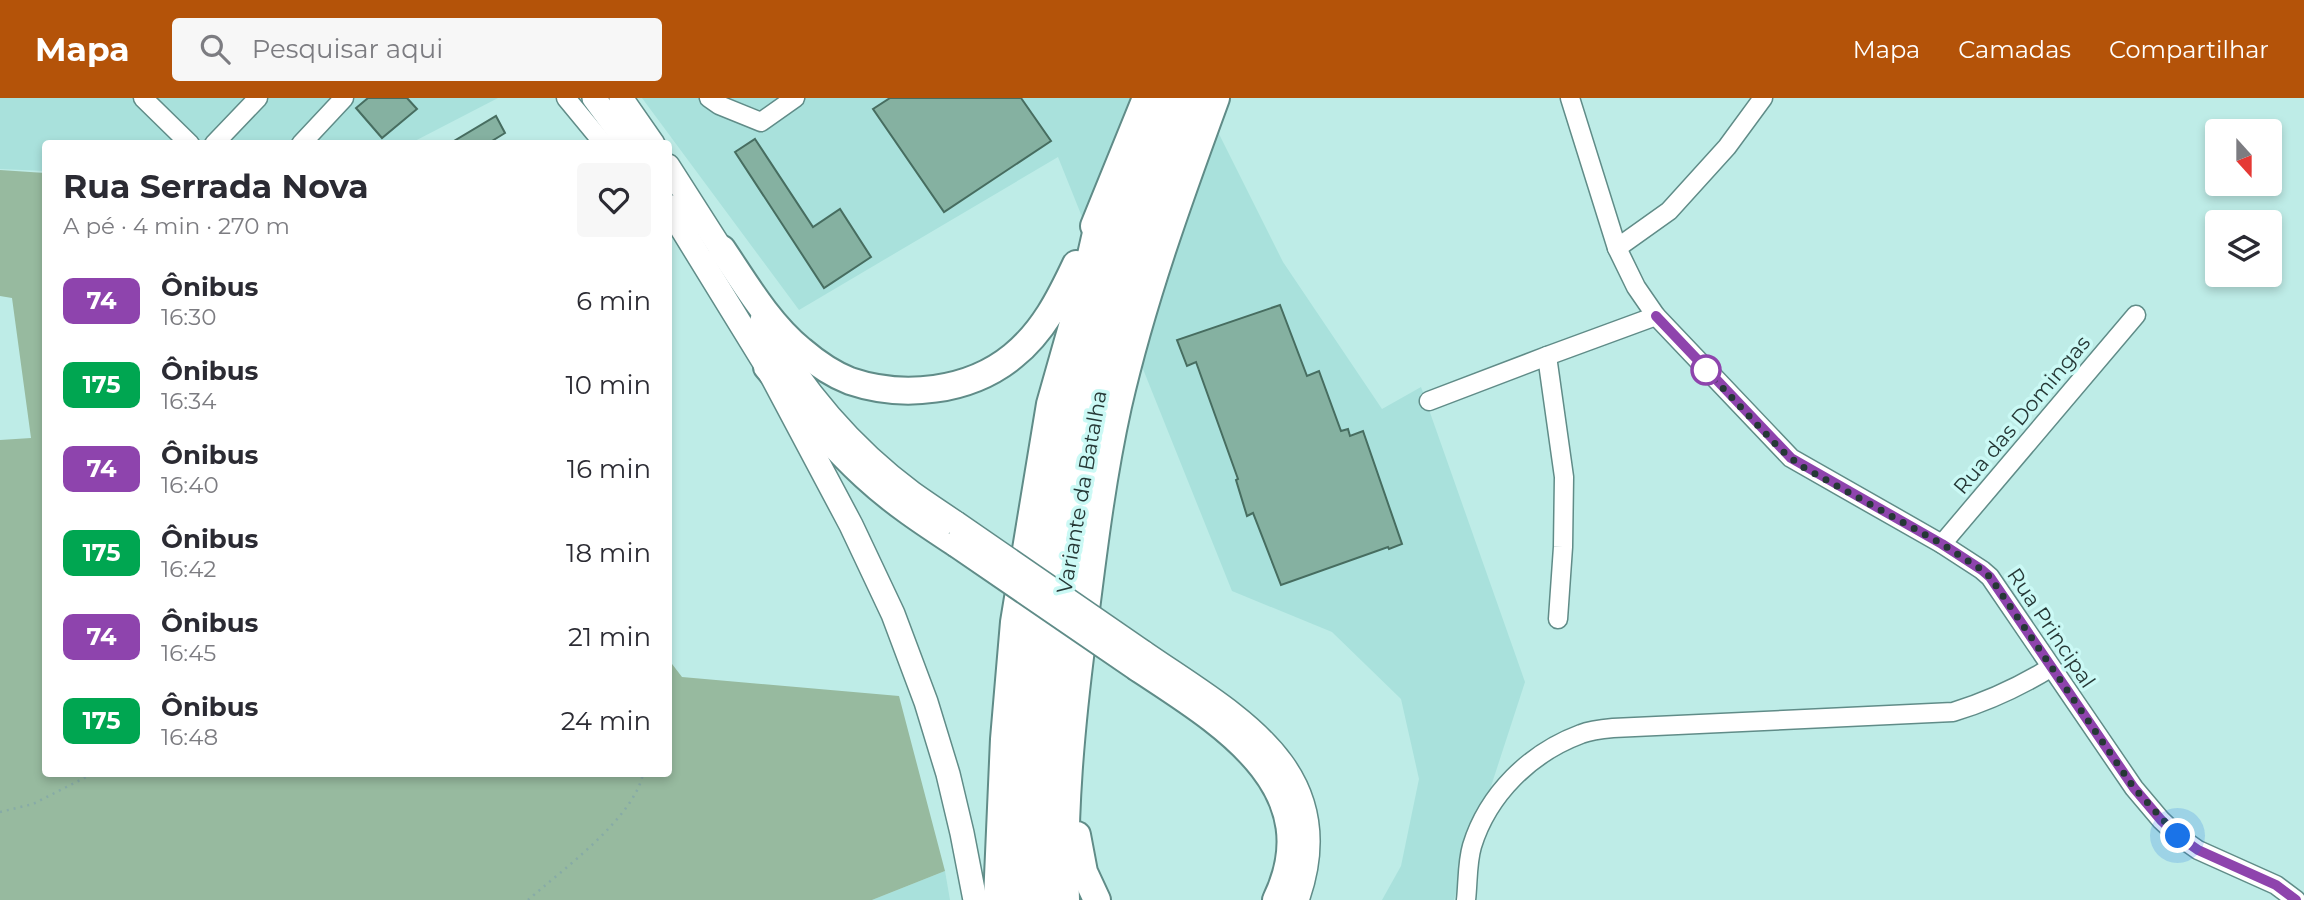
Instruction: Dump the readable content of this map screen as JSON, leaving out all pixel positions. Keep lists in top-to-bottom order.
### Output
{
  "streets": {
    "highway": ["Variante da Batalha"],
    "street": ["Rua das Domingas", "Rua Principal"]
  },
  "crossings": [
    ["Rua das Domingas", "Rua Principal"]
  ],
  "lines": ["bus line 74"],
  "north": "bottom",
  "page": {
    "header": "Mapa",
    "search": "Pesquisar aqui",
    "nav": ["Mapa", "Camadas", "Compartilhar"],
    "heading": ["Rua Serrada Nova", "A pé · 4 min · 270 m"],
    "list": [
      {
        "mark": "74",
        "name": "Ônibus",
        "note": "16:30",
        "value": "6 min"
      },
      {
        "mark": "175",
        "name": "Ônibus",
        "note": "16:34",
        "value": "10 min"
      },
      {
        "mark": "74",
        "name": "Ônibus",
        "note": "16:40",
        "value": "16 min"
      },
      {
        "mark": "175",
        "name": "Ônibus",
        "note": "16:42",
        "value": "18 min"
      },
      {
        "mark": "74",
        "name": "Ônibus",
        "note": "16:45",
        "value": "21 min"
      },
      {
        "mark": "175",
        "name": "Ônibus",
        "note": "16:48",
        "value": "24 min"
      }
    ]
  }
}
